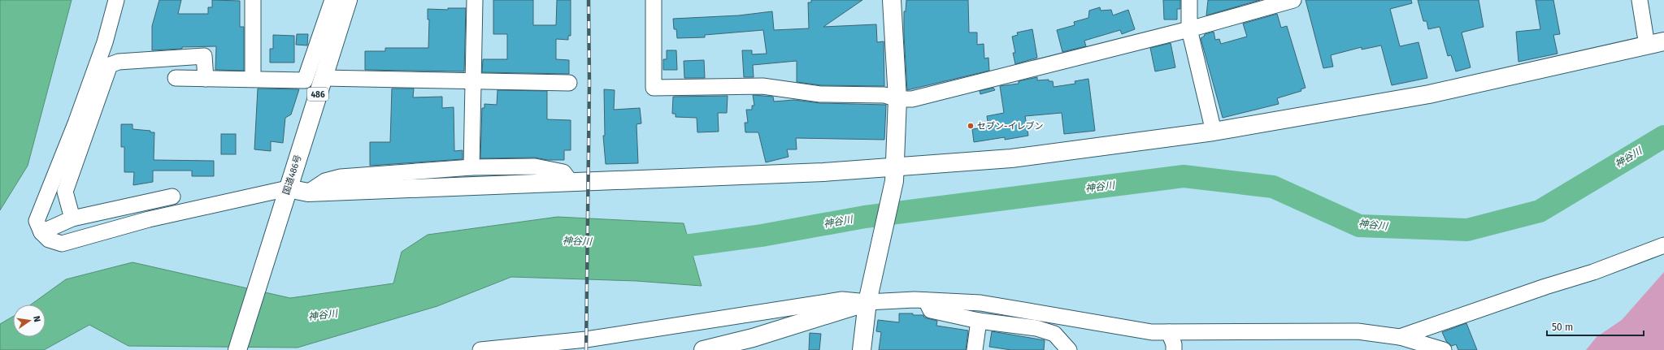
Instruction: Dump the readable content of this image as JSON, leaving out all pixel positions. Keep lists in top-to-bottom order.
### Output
{
  "streets": {
    "main road": ["486", "国道486号"]
  },
  "water": ["神谷川"],
  "places": ["セブン-イレブン"],
  "scale_bar": "50 m",
  "north": "right"
}
